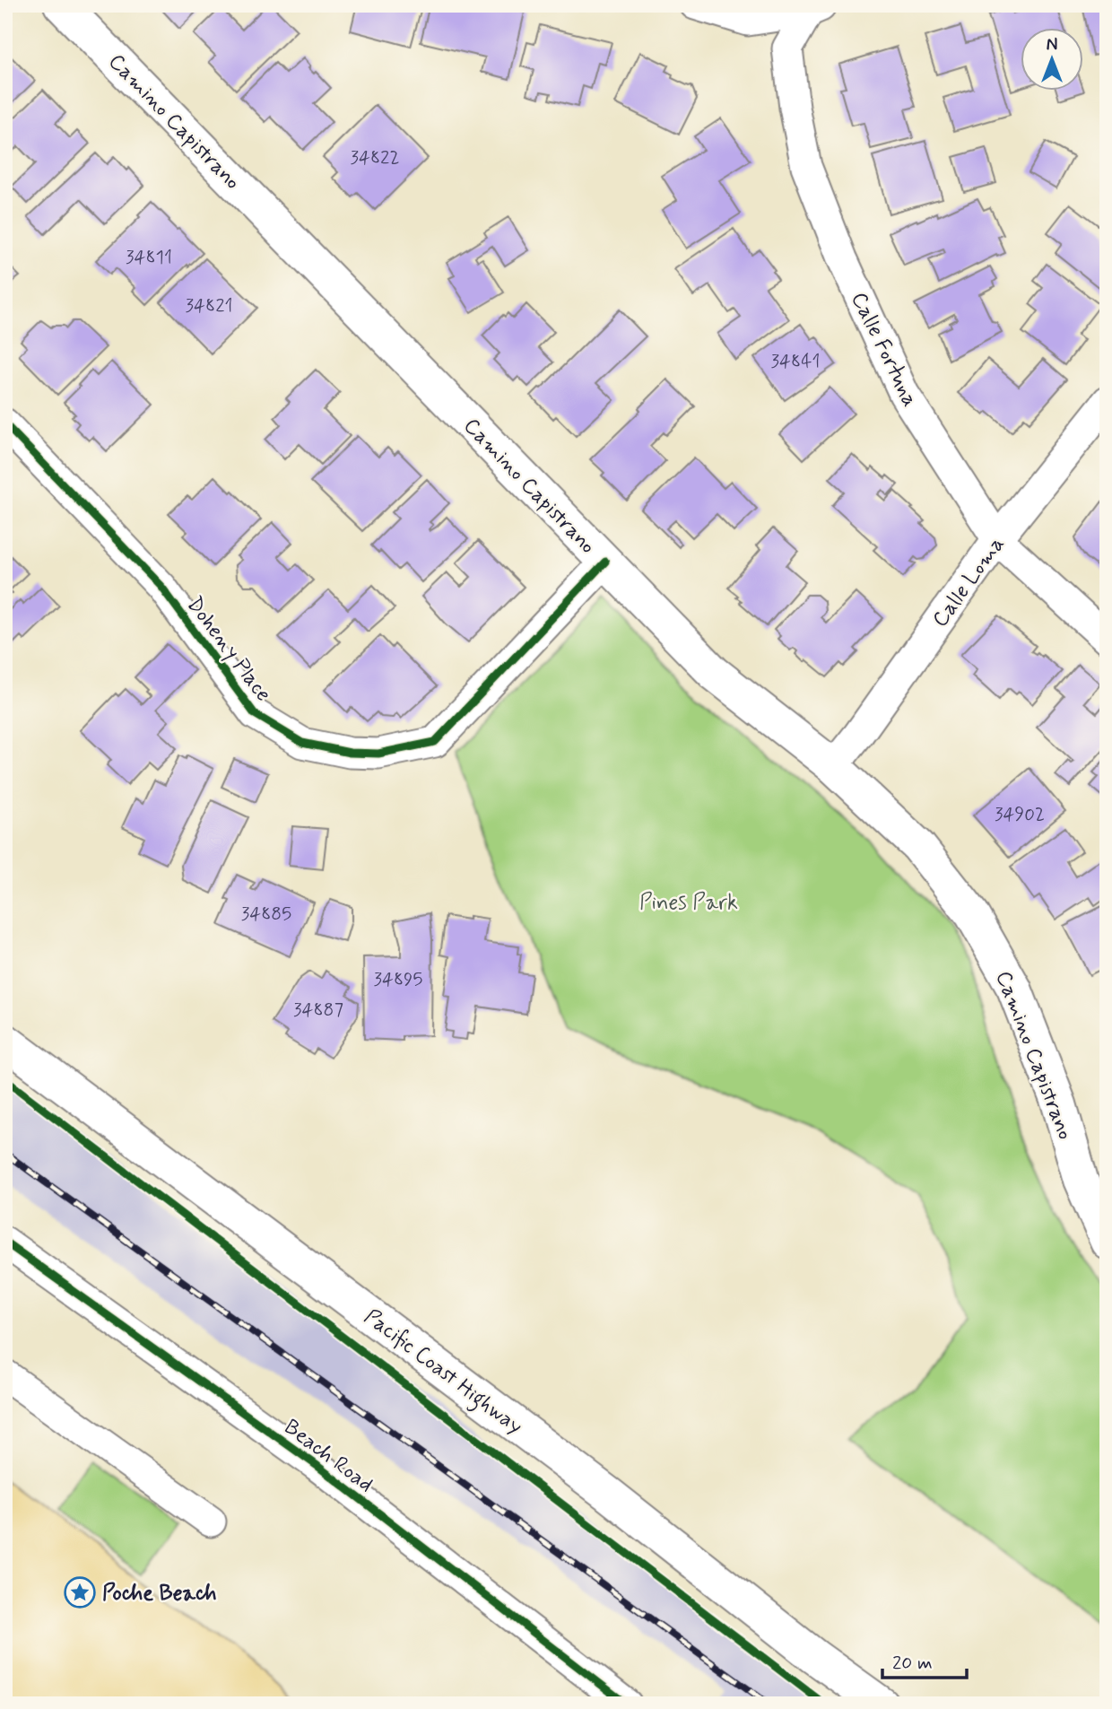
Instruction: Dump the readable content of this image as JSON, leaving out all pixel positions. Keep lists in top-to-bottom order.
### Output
{
  "streets": {
    "main road": ["Camino Capistrano", "Pacific Coast Highway"],
    "street": [
      "Calle Fortuna",
      "Calle Loma",
      "Doheny Place",
      "Beach Road"
    ]
  },
  "crossings": [
    ["Camino Capistrano", "Calle Loma"],
    ["Camino Capistrano", "Doheny Place"],
    ["Calle Fortuna", "Calle Loma"]
  ],
  "parks": ["Pines Park"],
  "places": {
    "place": ["Poche Beach"]
  },
  "house_numbers": [
    "34822",
    "34811",
    "34821",
    "34841",
    "34902",
    "34885",
    "34895",
    "34887"
  ],
  "scale_bar": "20 m",
  "north": "top"
}
